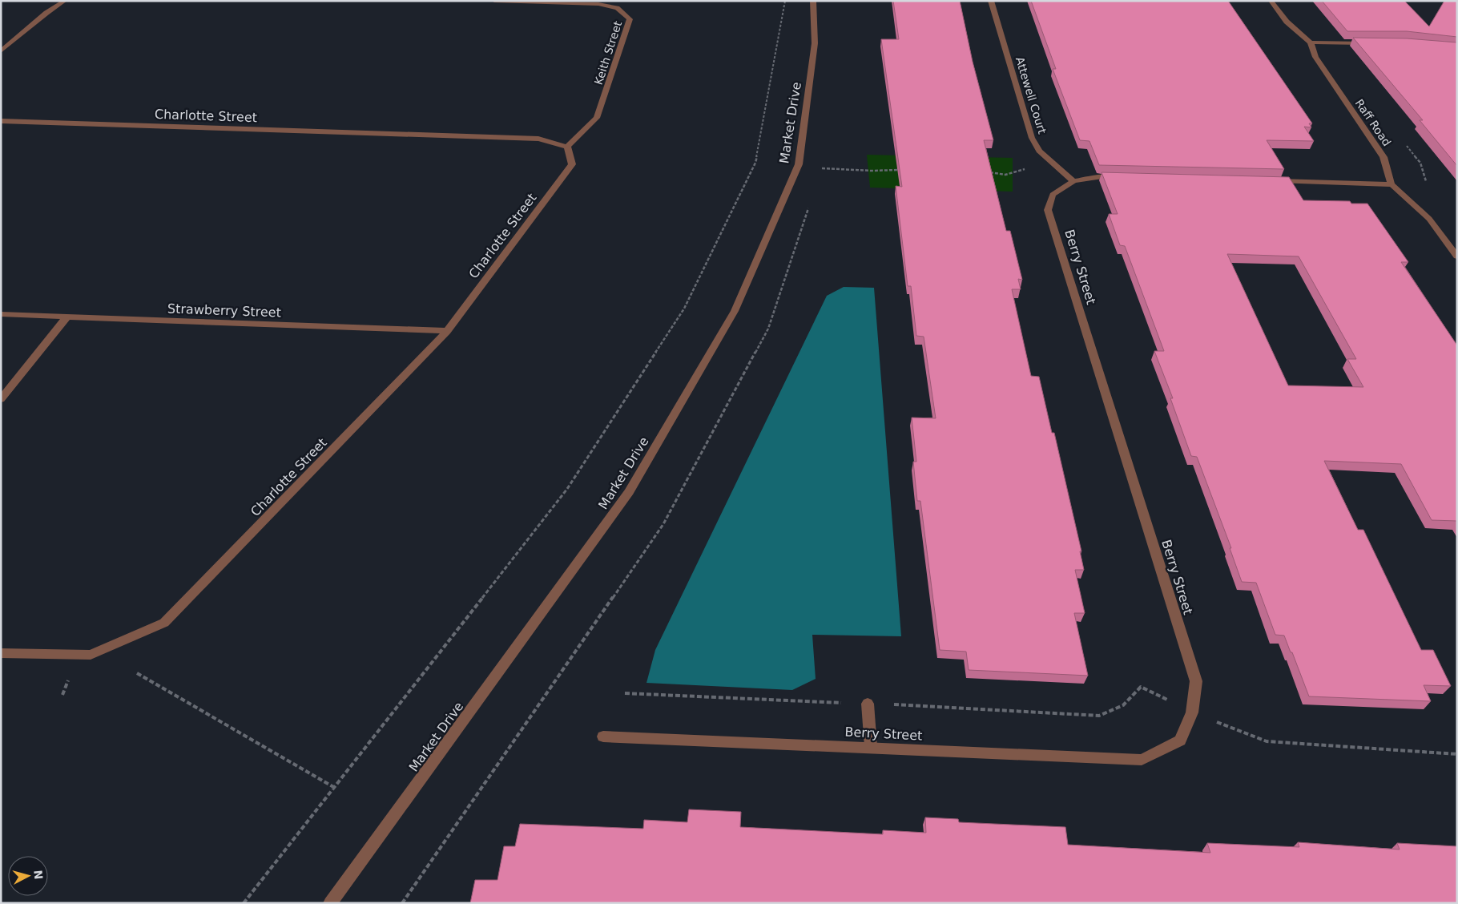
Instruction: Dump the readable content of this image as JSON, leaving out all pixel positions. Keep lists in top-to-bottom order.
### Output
{
  "streets": {
    "street": [
      "Keith Street",
      "Attewell Court",
      "Charlotte Street",
      "Market Drive",
      "Raff Road",
      "Berry Street",
      "Strawberry Street"
    ]
  },
  "crossings": [
    ["Keith Street", "Charlotte Street"],
    ["Attewell Court", "Berry Street"],
    ["Charlotte Street", "Strawberry Street"]
  ],
  "north": "right"
}
